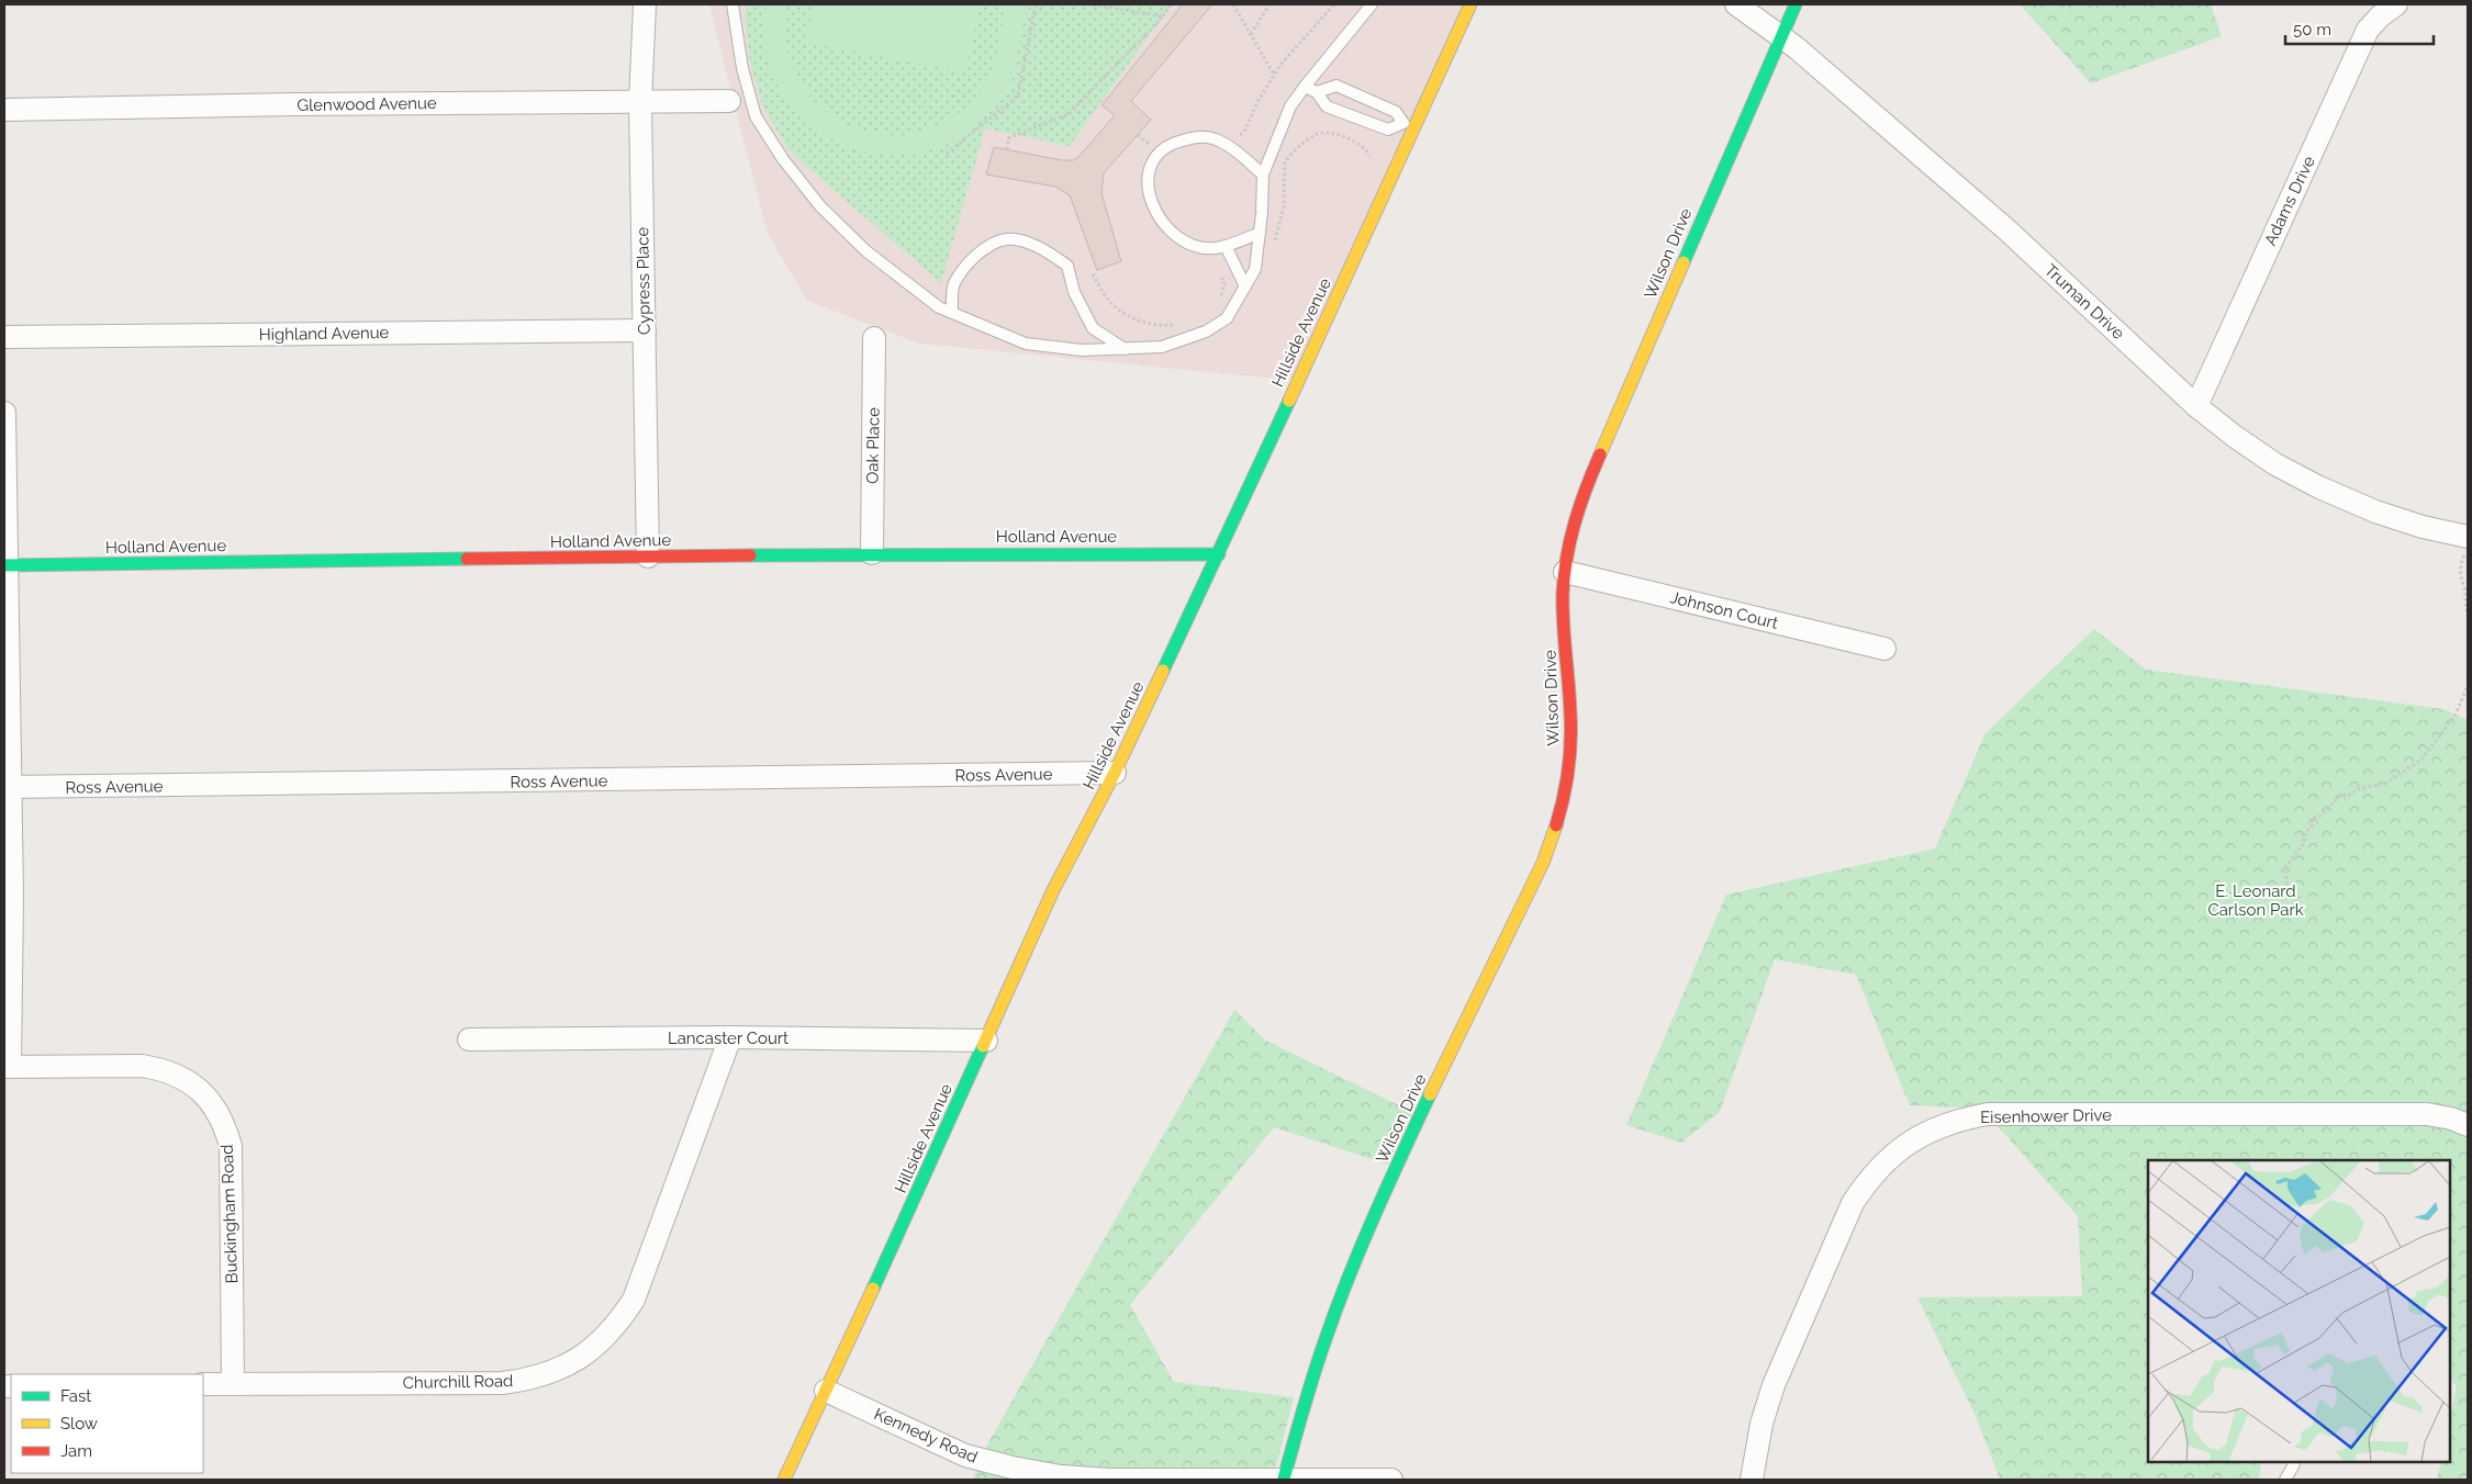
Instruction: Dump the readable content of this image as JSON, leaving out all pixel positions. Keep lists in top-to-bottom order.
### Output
{
  "streets": {
    "street": [
      "Glenwood Avenue",
      "Adams Drive",
      "Wilson Drive",
      "Cypress Place",
      "Truman Drive",
      "Hillside Avenue",
      "Highland Avenue",
      "Oak Place",
      "Holland Avenue",
      "Johnson Court",
      "Ross Avenue",
      "Lancaster Court",
      "Eisenhower Drive",
      "Buckingham Road",
      "Churchill Road",
      "Kennedy Road"
    ]
  },
  "crossings": [
    ["Glenwood Avenue", "Cypress Place"],
    ["Adams Drive", "Truman Drive"],
    ["Wilson Drive", "Truman Drive"],
    ["Wilson Drive", "Johnson Court"],
    ["Wilson Drive", "Kennedy Road"],
    ["Cypress Place", "Highland Avenue"],
    ["Cypress Place", "Holland Avenue"],
    ["Hillside Avenue", "Holland Avenue"],
    ["Hillside Avenue", "Ross Avenue"],
    ["Hillside Avenue", "Lancaster Court"],
    ["Hillside Avenue", "Kennedy Road"],
    ["Oak Place", "Holland Avenue"],
    ["Lancaster Court", "Churchill Road"],
    ["Buckingham Road", "Churchill Road"]
  ],
  "parks": ["E. Leonard Carlson Park"],
  "legend": ["Fast", "Slow", "Jam"],
  "scale_bar": "50 m"
}
